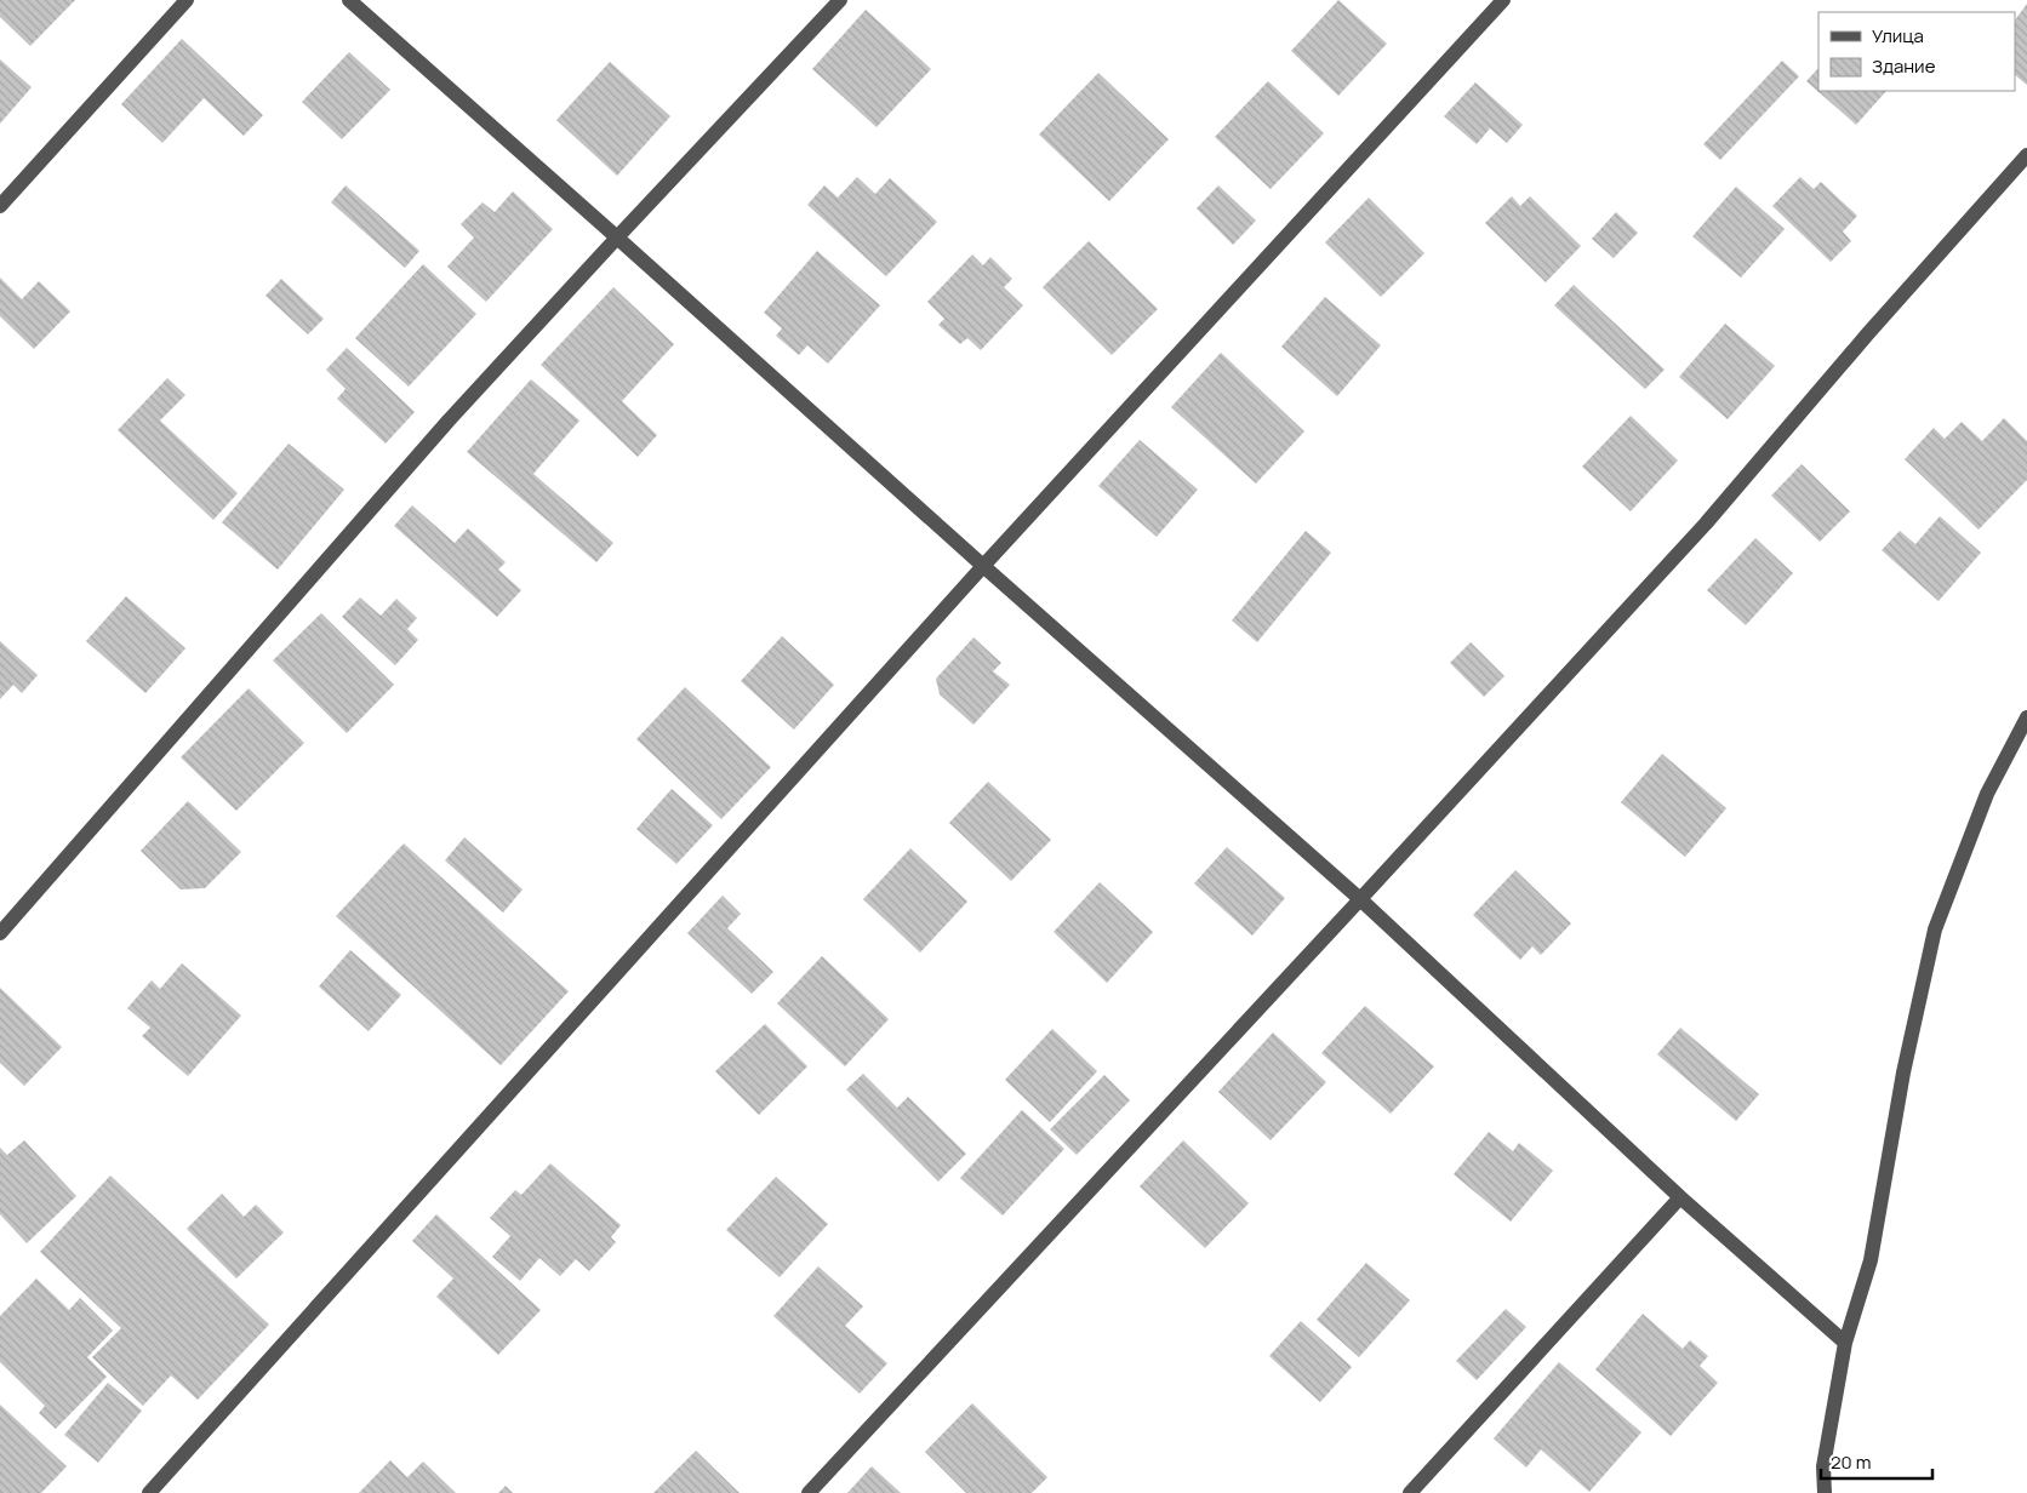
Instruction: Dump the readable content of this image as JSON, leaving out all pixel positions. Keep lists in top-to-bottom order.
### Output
{
  "legend": ["Улица", "Здание"],
  "scale_bar": "20 m"
}
